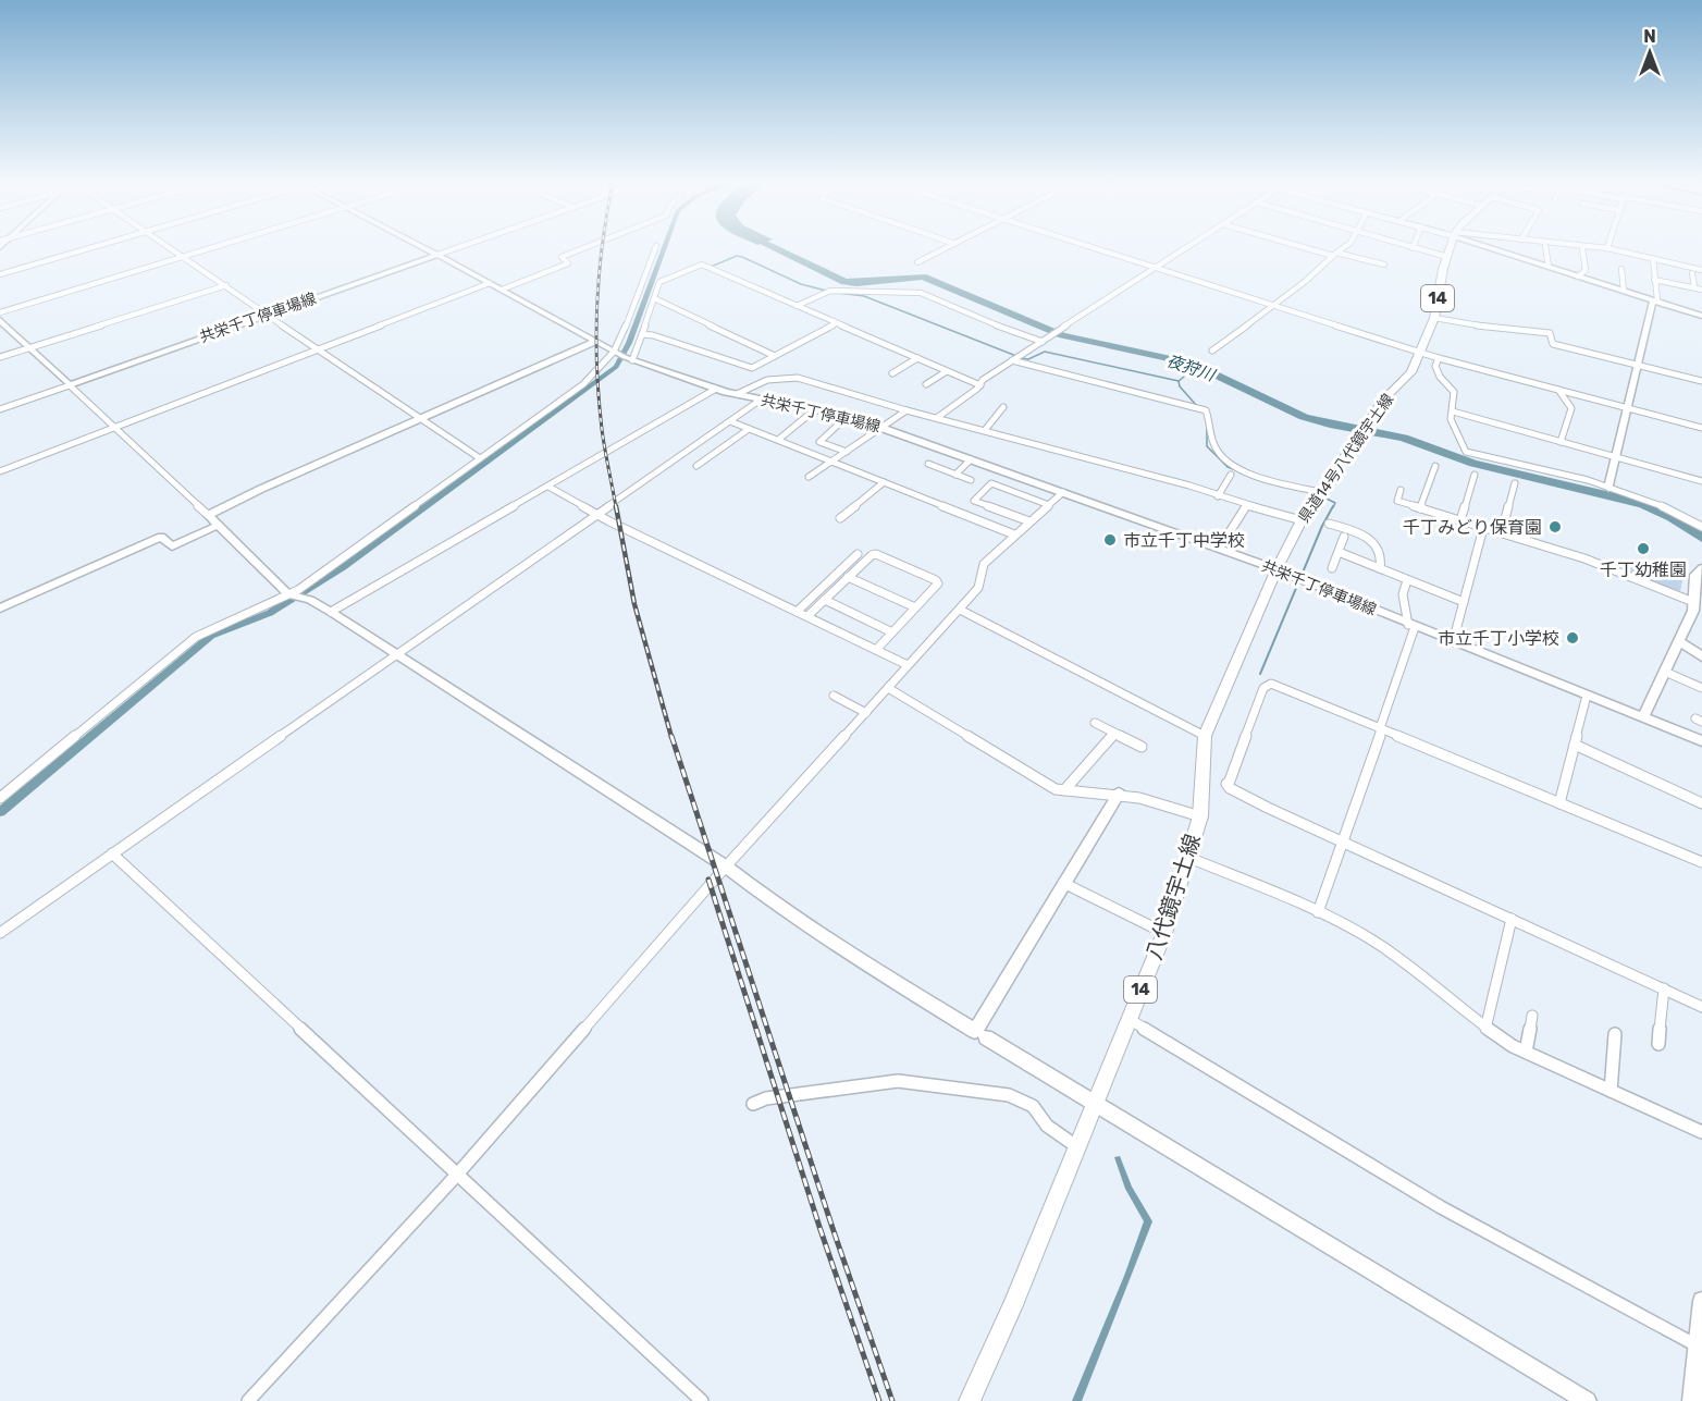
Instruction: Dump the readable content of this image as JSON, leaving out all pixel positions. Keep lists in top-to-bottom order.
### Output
{
  "streets": {
    "main road": ["14", "県道14号八代鏡宇土線", "八代鏡宇土線"],
    "street": ["共栄千丁停車場線"]
  },
  "crossings": [
    ["共栄千丁停車場線", "県道14号八代鏡宇土線"],
    ["共栄千丁停車場線", "八代鏡宇土線"],
    ["県道14号八代鏡宇土線", "八代鏡宇土線"]
  ],
  "water": ["夜狩川"],
  "places": [
    "千丁みどり保育園",
    "市立千丁中学校",
    "千丁幼稚園",
    "市立千丁小学校"
  ],
  "north": "top"
}
